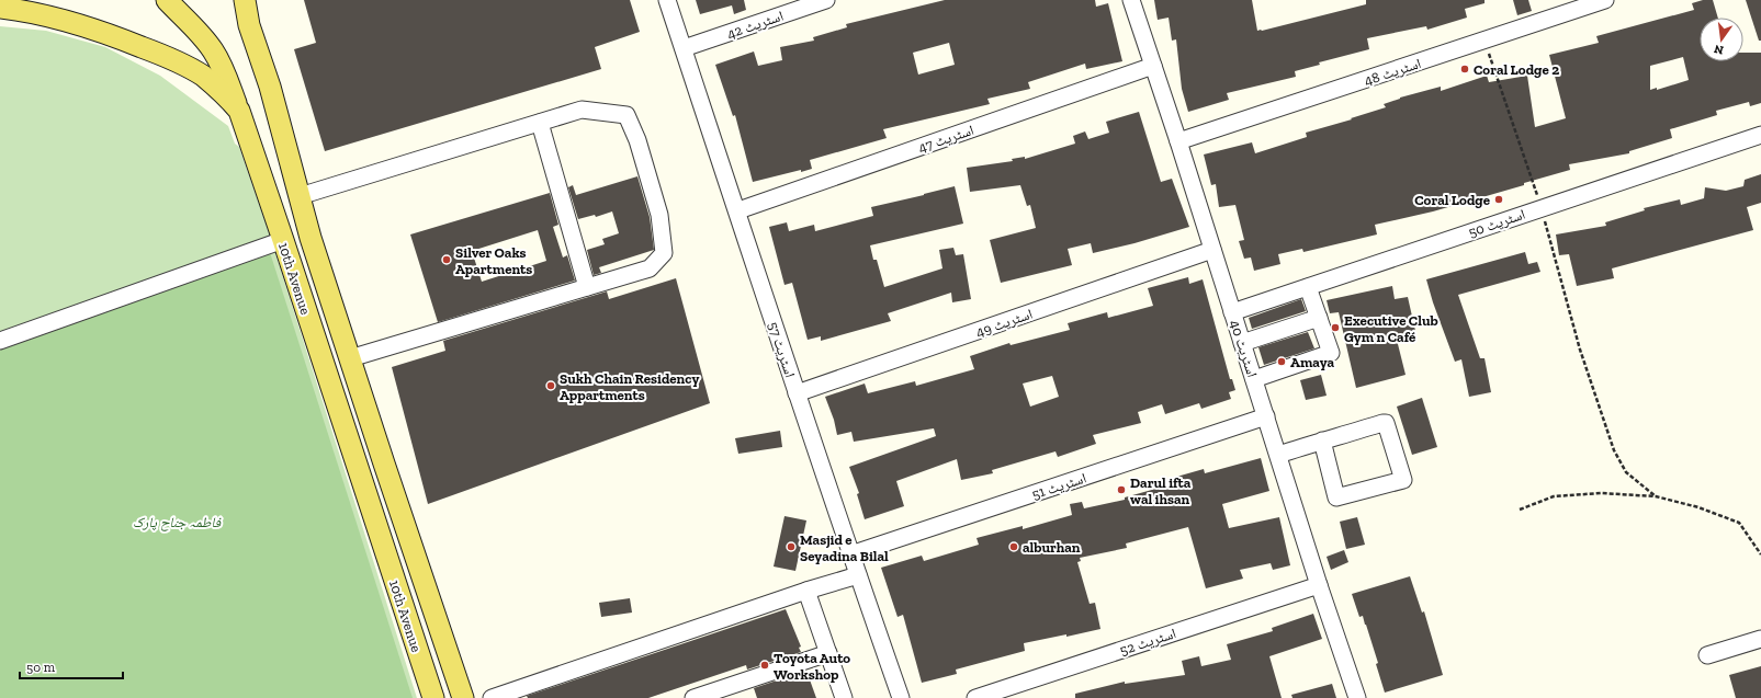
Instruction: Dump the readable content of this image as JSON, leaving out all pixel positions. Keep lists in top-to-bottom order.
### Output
{
  "streets": {
    "main road": ["10th Avenue"],
    "street": [
      "اسٹریٹ 42",
      "اسٹریٹ 48",
      "اسٹریٹ 47",
      "اسٹریٹ 50",
      "اسٹریٹ 49",
      "اسٹریٹ 40",
      "اسٹریٹ 57",
      "اسٹریٹ 51",
      "اسٹریٹ 52"
    ]
  },
  "crossings": [
    ["اسٹریٹ 42", "اسٹریٹ 57"],
    ["اسٹریٹ 48", "اسٹریٹ 40"],
    ["اسٹریٹ 47", "اسٹریٹ 40"],
    ["اسٹریٹ 47", "اسٹریٹ 57"],
    ["اسٹریٹ 50", "اسٹریٹ 40"],
    ["اسٹریٹ 49", "اسٹریٹ 40"],
    ["اسٹریٹ 49", "اسٹریٹ 57"],
    ["اسٹریٹ 40", "اسٹریٹ 51"],
    ["اسٹریٹ 40", "اسٹریٹ 52"],
    ["اسٹریٹ 57", "اسٹریٹ 51"]
  ],
  "parks": ["فاطمہ جناح پارک"],
  "places": [
    "Coral Lodge 2",
    "Coral Lodge",
    "Silver Oaks Apartments",
    "Executive Club Gym n Café",
    "Amaya",
    "Sukh Chain Residency Appartments",
    "Darul ifta wal ihsan",
    "Masjid e Seyadina Bilal",
    "alburhan",
    "Toyota Auto Workshop"
  ],
  "scale_bar": "50 m",
  "north": "bottom"
}
